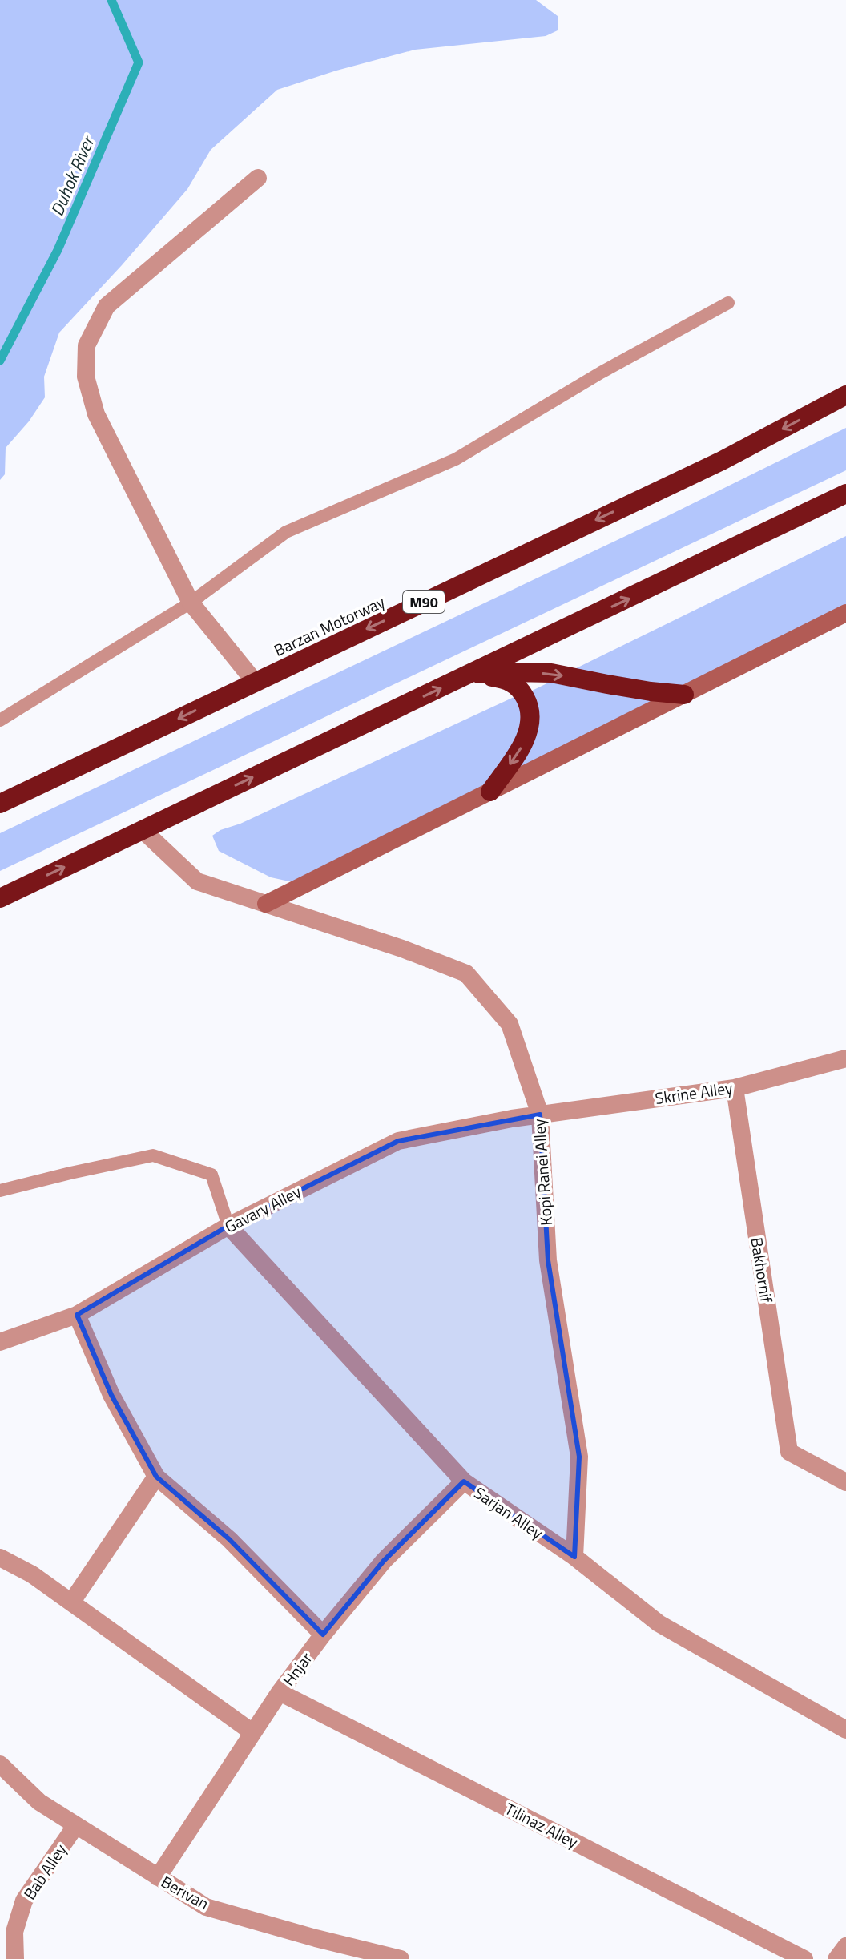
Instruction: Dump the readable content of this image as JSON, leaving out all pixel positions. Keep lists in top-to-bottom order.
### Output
{
  "streets": {
    "highway": ["M90", "Barzan Motorway"],
    "street": [
      "Skrine Alley",
      "Kopi Ranei Alley",
      "Gavary Alley",
      "Bakhornif",
      "Sarjan Alley",
      "Hnjar",
      "Tilinaz Alley",
      "Bab Alley",
      "Berivan"
    ]
  },
  "crossings": [
    ["Skrine Alley", "Kopi Ranei Alley"],
    ["Skrine Alley", "Gavary Alley"],
    ["Skrine Alley", "Bakhornif"],
    ["Kopi Ranei Alley", "Gavary Alley"],
    ["Kopi Ranei Alley", "Sarjan Alley"],
    ["Gavary Alley", "Sarjan Alley"],
    ["Sarjan Alley", "Hnjar"],
    ["Hnjar", "Tilinaz Alley"],
    ["Hnjar", "Berivan"],
    ["Bab Alley", "Berivan"]
  ],
  "water": ["Duhok River"]
}
